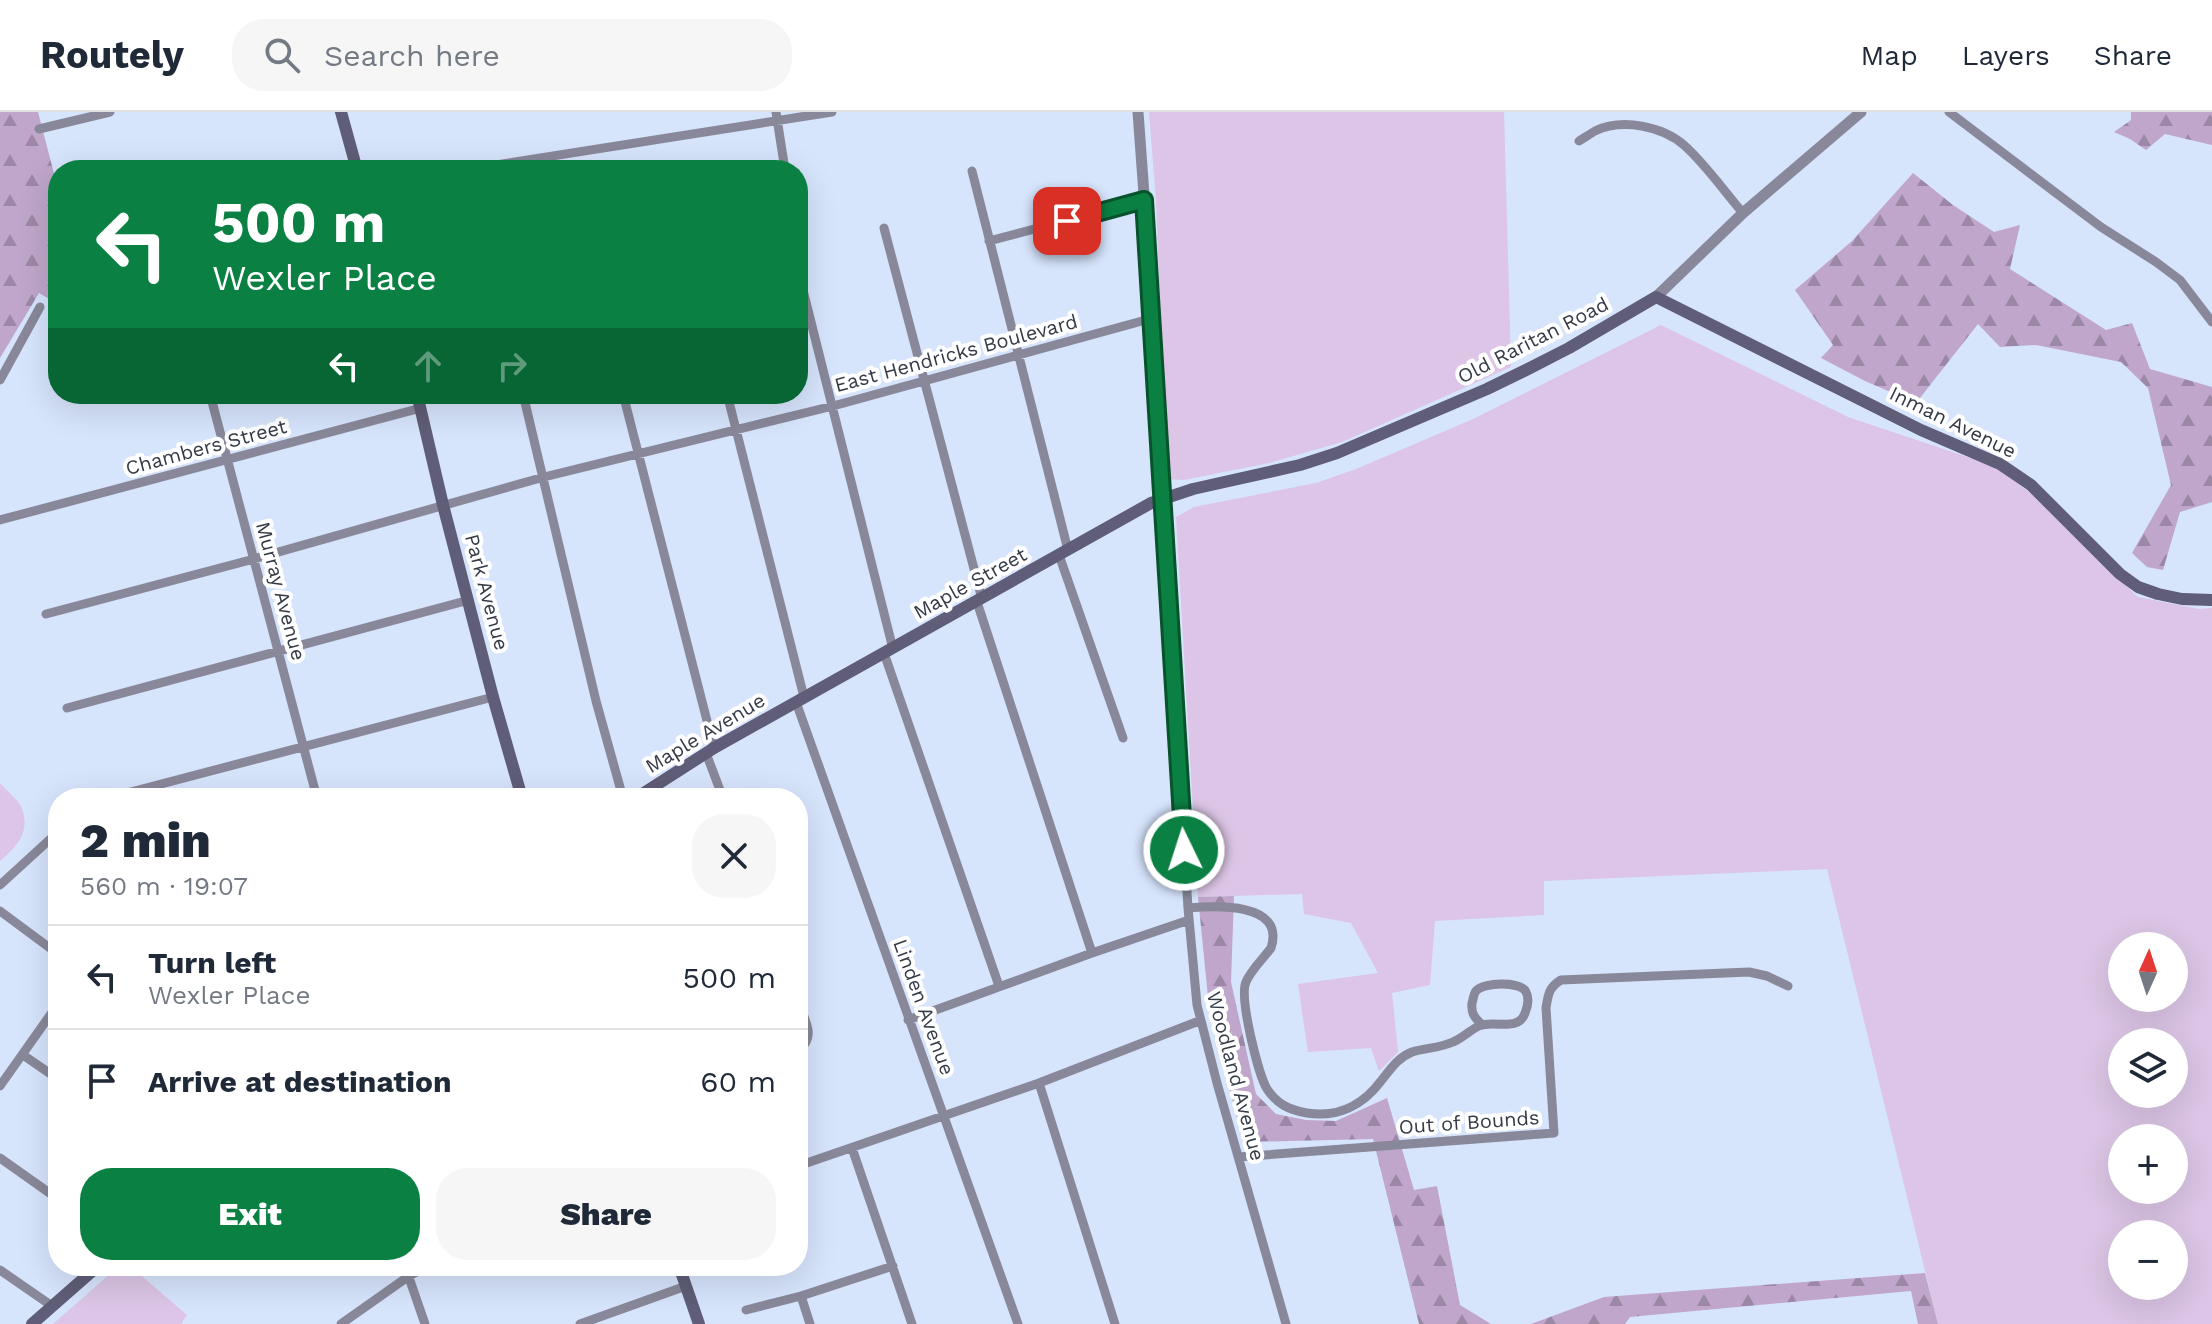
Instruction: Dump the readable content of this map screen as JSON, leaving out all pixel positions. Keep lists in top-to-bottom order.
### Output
{
  "streets": {
    "main road": [
      "Old Raritan Road",
      "Inman Avenue",
      "Maple Street",
      "Park Avenue",
      "Maple Avenue"
    ],
    "street": [
      "East Hendricks Boulevard",
      "Chambers Street",
      "Murray Avenue",
      "Linden Avenue",
      "Woodland Avenue",
      "Out of Bounds"
    ]
  },
  "crossings": [
    ["Old Raritan Road", "Inman Avenue"],
    ["Old Raritan Road", "Maple Street"],
    ["Old Raritan Road", "Woodland Avenue"],
    ["East Hendricks Boulevard", "Murray Avenue"],
    ["East Hendricks Boulevard", "Park Avenue"],
    ["East Hendricks Boulevard", "Linden Avenue"],
    ["East Hendricks Boulevard", "Woodland Avenue"],
    ["Chambers Street", "Murray Avenue"],
    ["Chambers Street", "Park Avenue"],
    ["Maple Street", "Maple Avenue"],
    ["Maple Street", "Linden Avenue"],
    ["Maple Street", "Woodland Avenue"],
    ["Maple Avenue", "Linden Avenue"],
    ["Woodland Avenue", "Out of Bounds"]
  ],
  "north": "top",
  "page": {
    "header": "Routely",
    "search": "Search here",
    "nav": ["Map", "Layers", "Share"],
    "turn": ["500 m", "Wexler Place"],
    "heading": ["2 min", "560 m · 19:07"],
    "list": [
      {
        "name": "Turn left",
        "note": "Wexler Place",
        "value": "500 m"
      },
      {
        "name": "Arrive at destination",
        "value": "60 m"
      }
    ],
    "map_buttons": ["+", "−"],
    "buttons": ["Exit", "Share"]
  }
}
